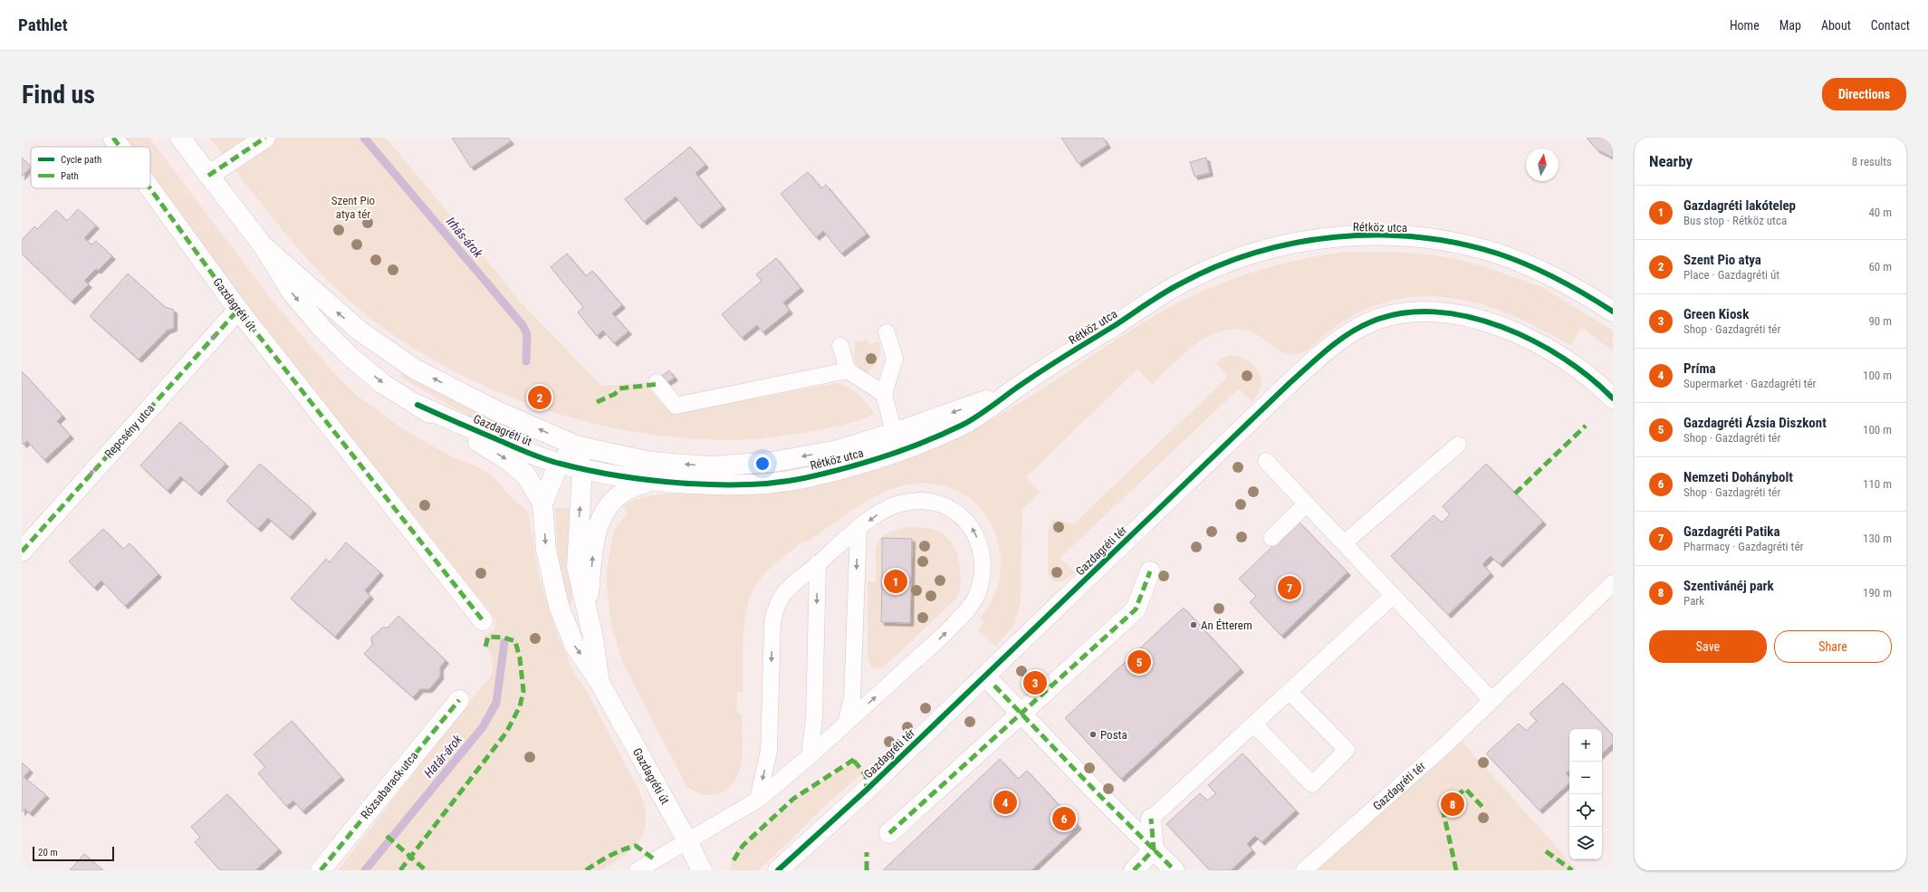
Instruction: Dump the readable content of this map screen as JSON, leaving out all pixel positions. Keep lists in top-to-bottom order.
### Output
{
  "streets": {
    "street": [
      "Rétköz utca",
      "Gazdagréti út",
      "Repcsény utca",
      "Gazdagréti tér",
      "Rózsabarack utca"
    ]
  },
  "crossings": [
    ["Rétköz utca", "Gazdagréti út"],
    ["Gazdagréti út", "Repcsény utca"]
  ],
  "one_way": ["Repcsény utca"],
  "water": ["Irhás-árok", "Határ-árok"],
  "parks": ["Szent Pio atya tér"],
  "places": ["An Étterem", "Posta"],
  "legend": ["Cycle path", "Path"],
  "scale_bar": "20 m",
  "north": "top",
  "page": {
    "header": "Pathlet",
    "nav": [
      "Home",
      "Map",
      "About",
      "Contact"
    ],
    "buttons": [
      "Directions",
      ["Save", "Share"]
    ],
    "title": "Find us",
    "heading": ["Nearby", "8 results"],
    "list": [
      {
        "mark": "1",
        "name": "Gazdagréti lakótelep",
        "note": "Bus stop · Rétköz utca",
        "value": "40 m"
      },
      {
        "mark": "2",
        "name": "Szent Pio atya",
        "note": "Place · Gazdagréti út",
        "value": "60 m"
      },
      {
        "mark": "3",
        "name": "Green Kiosk",
        "note": "Shop · Gazdagréti tér",
        "value": "90 m"
      },
      {
        "mark": "4",
        "name": "Príma",
        "note": "Supermarket · Gazdagréti tér",
        "value": "100 m"
      },
      {
        "mark": "5",
        "name": "Gazdagréti Ázsia Diszkont",
        "note": "Shop · Gazdagréti tér",
        "value": "100 m"
      },
      {
        "mark": "6",
        "name": "Nemzeti Dohánybolt",
        "note": "Shop · Gazdagréti tér",
        "value": "110 m"
      },
      {
        "mark": "7",
        "name": "Gazdagréti Patika",
        "note": "Pharmacy · Gazdagréti tér",
        "value": "130 m"
      },
      {
        "mark": "8",
        "name": "Szentivánéj park",
        "note": "Park",
        "value": "190 m"
      }
    ],
    "pins": [
      "2",
      "1",
      "7",
      "5",
      "3",
      "4",
      "8",
      "6"
    ],
    "map_buttons": ["+", "−"],
    "scale": "20 m"
  }
}
